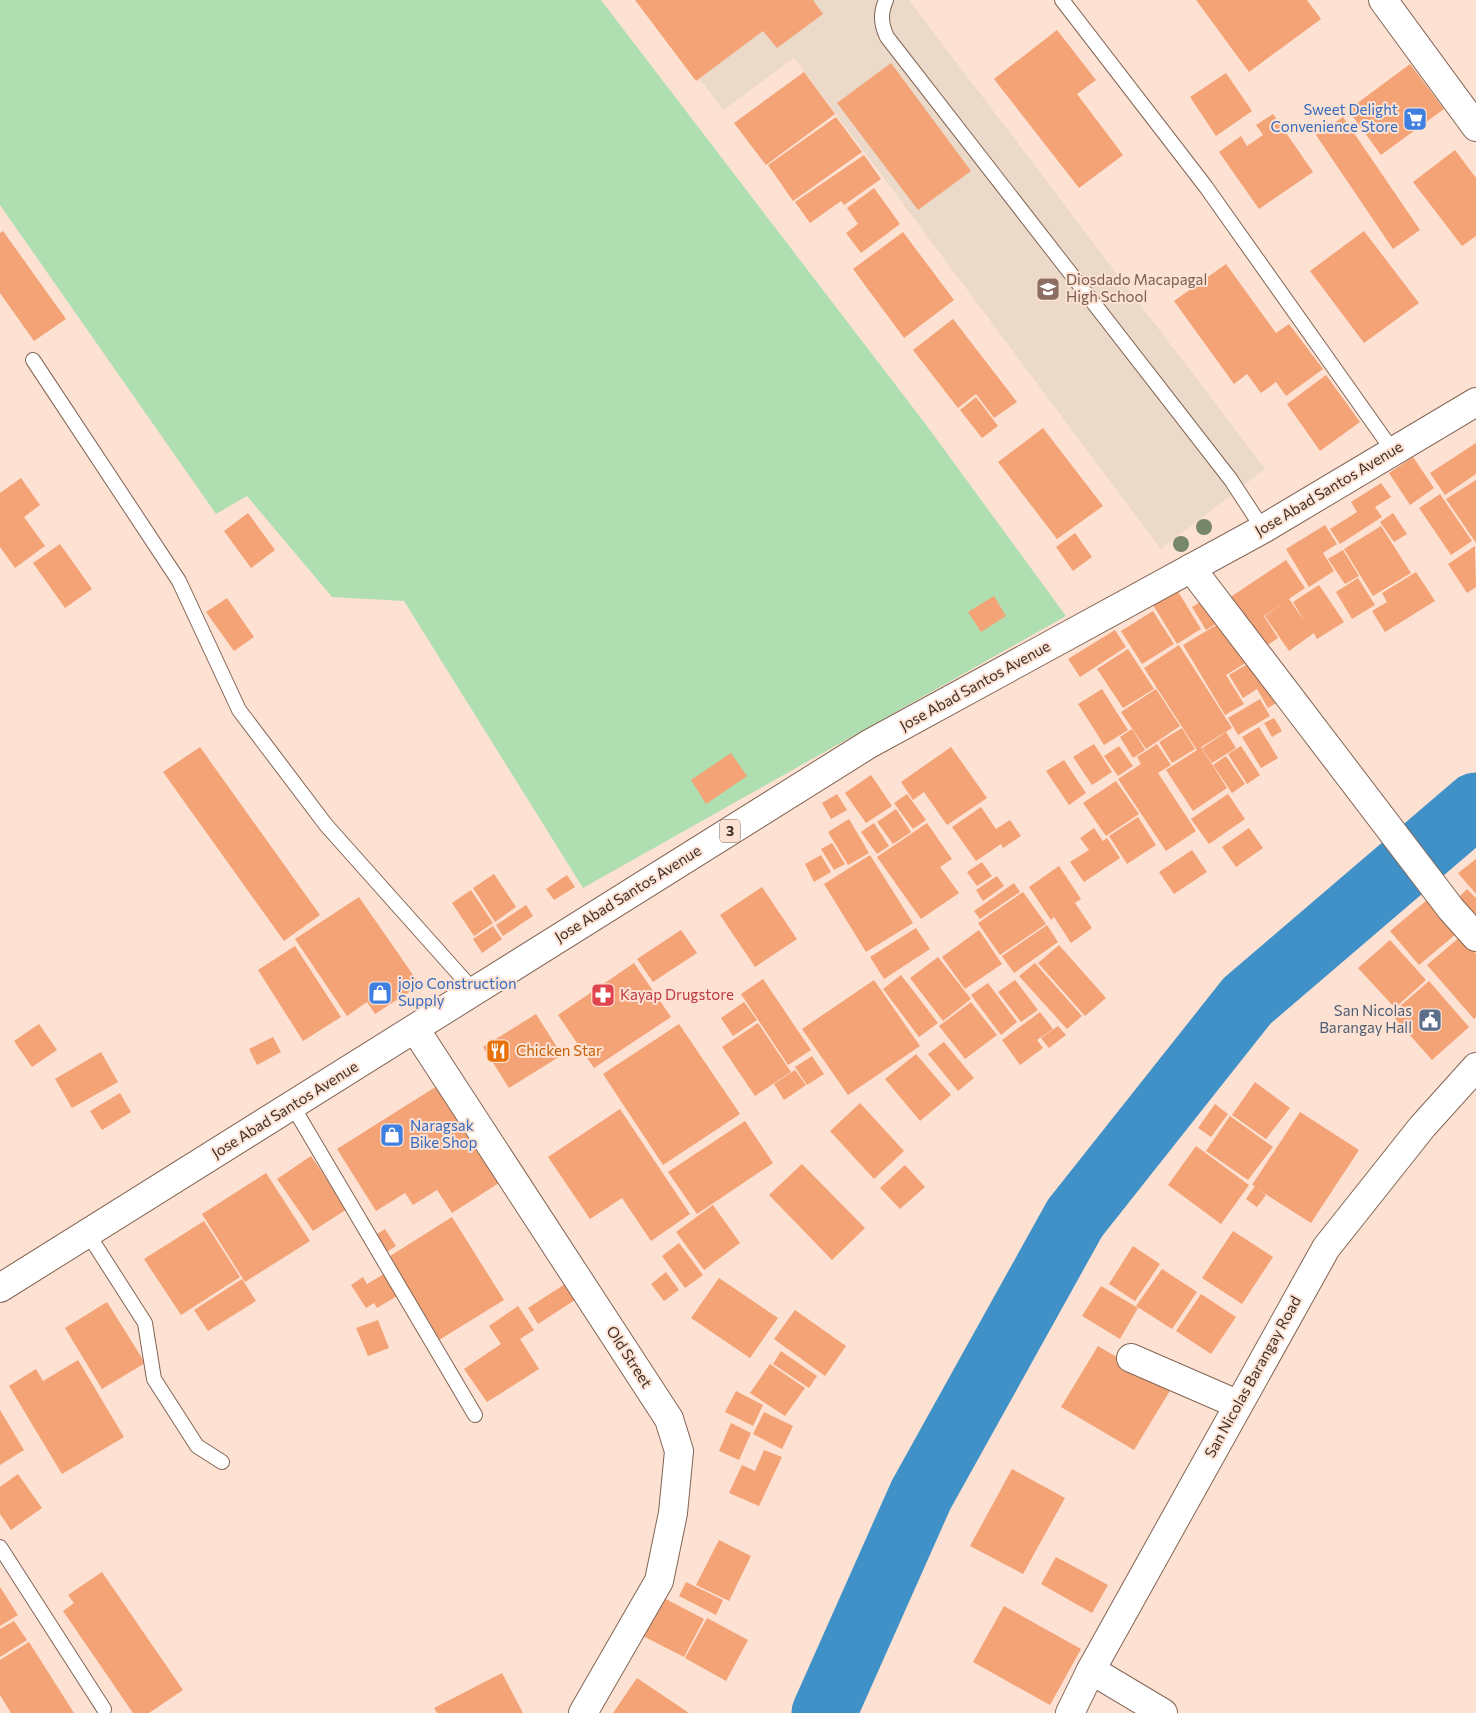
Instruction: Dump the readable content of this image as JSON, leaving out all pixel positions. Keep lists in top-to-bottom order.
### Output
{
  "streets": {
    "main road": [
      "Jose Abad Santos Avenue",
      "3",
      "Old Street",
      "San Nicolas Barangay Road"
    ]
  },
  "crossings": [
    ["Jose Abad Santos Avenue", "Old Street"]
  ],
  "places": {
    "supermarket": ["Sweet Delight Convenience Store"],
    "school or university": ["Diosdado Macapagal High School"],
    "shop": ["jojo Construction Supply", "Naragsak Bike Shop"],
    "pharmacy": ["Kayap Drugstore"],
    "public building": ["San Nicolas Barangay Hall"],
    "restaurant": ["Chicken Star"]
  }
}
